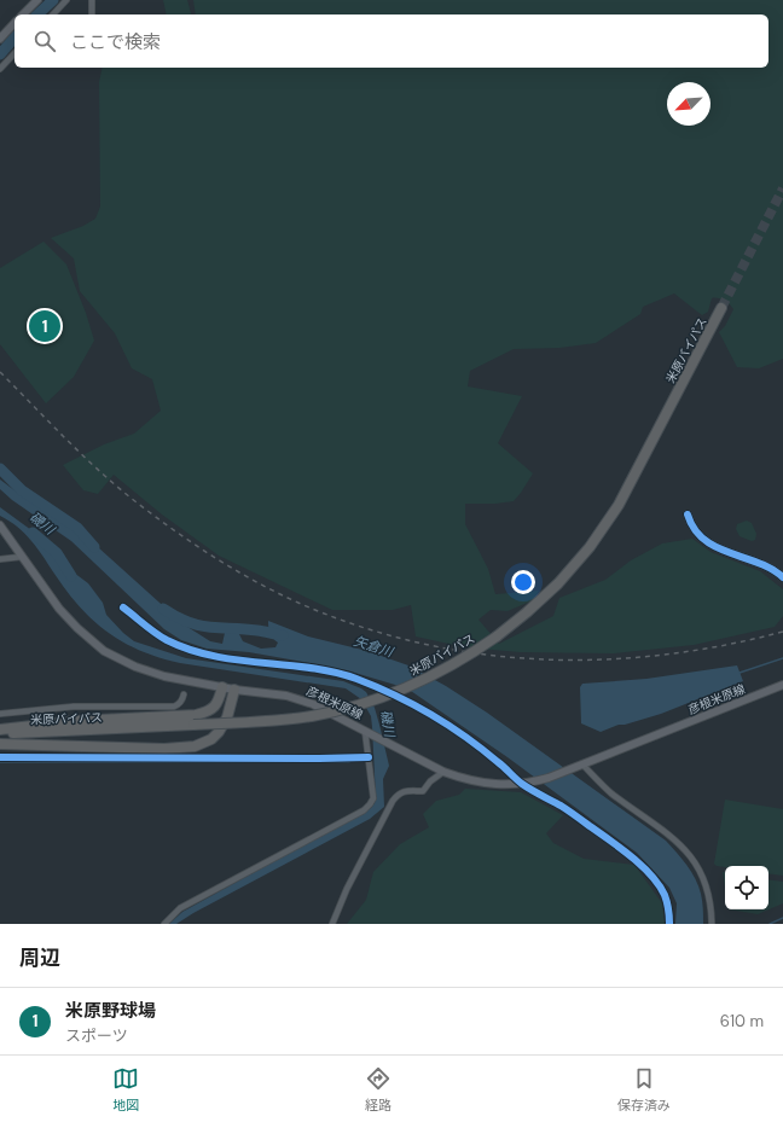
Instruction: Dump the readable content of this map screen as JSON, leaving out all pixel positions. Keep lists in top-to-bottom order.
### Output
{
  "streets": {
    "highway": ["米原バイパス"],
    "main road": ["彦根米原線"]
  },
  "water": ["磯川", "矢倉川"],
  "north": "bottom left",
  "page": {
    "search": "ここで検索",
    "pins": "1",
    "heading": "周辺",
    "list": [
      {
        "mark": "1",
        "name": "米原野球場",
        "note": "スポーツ",
        "value": "610 m"
      }
    ],
    "nav": ["地図", "経路", "保存済み"]
  }
}
